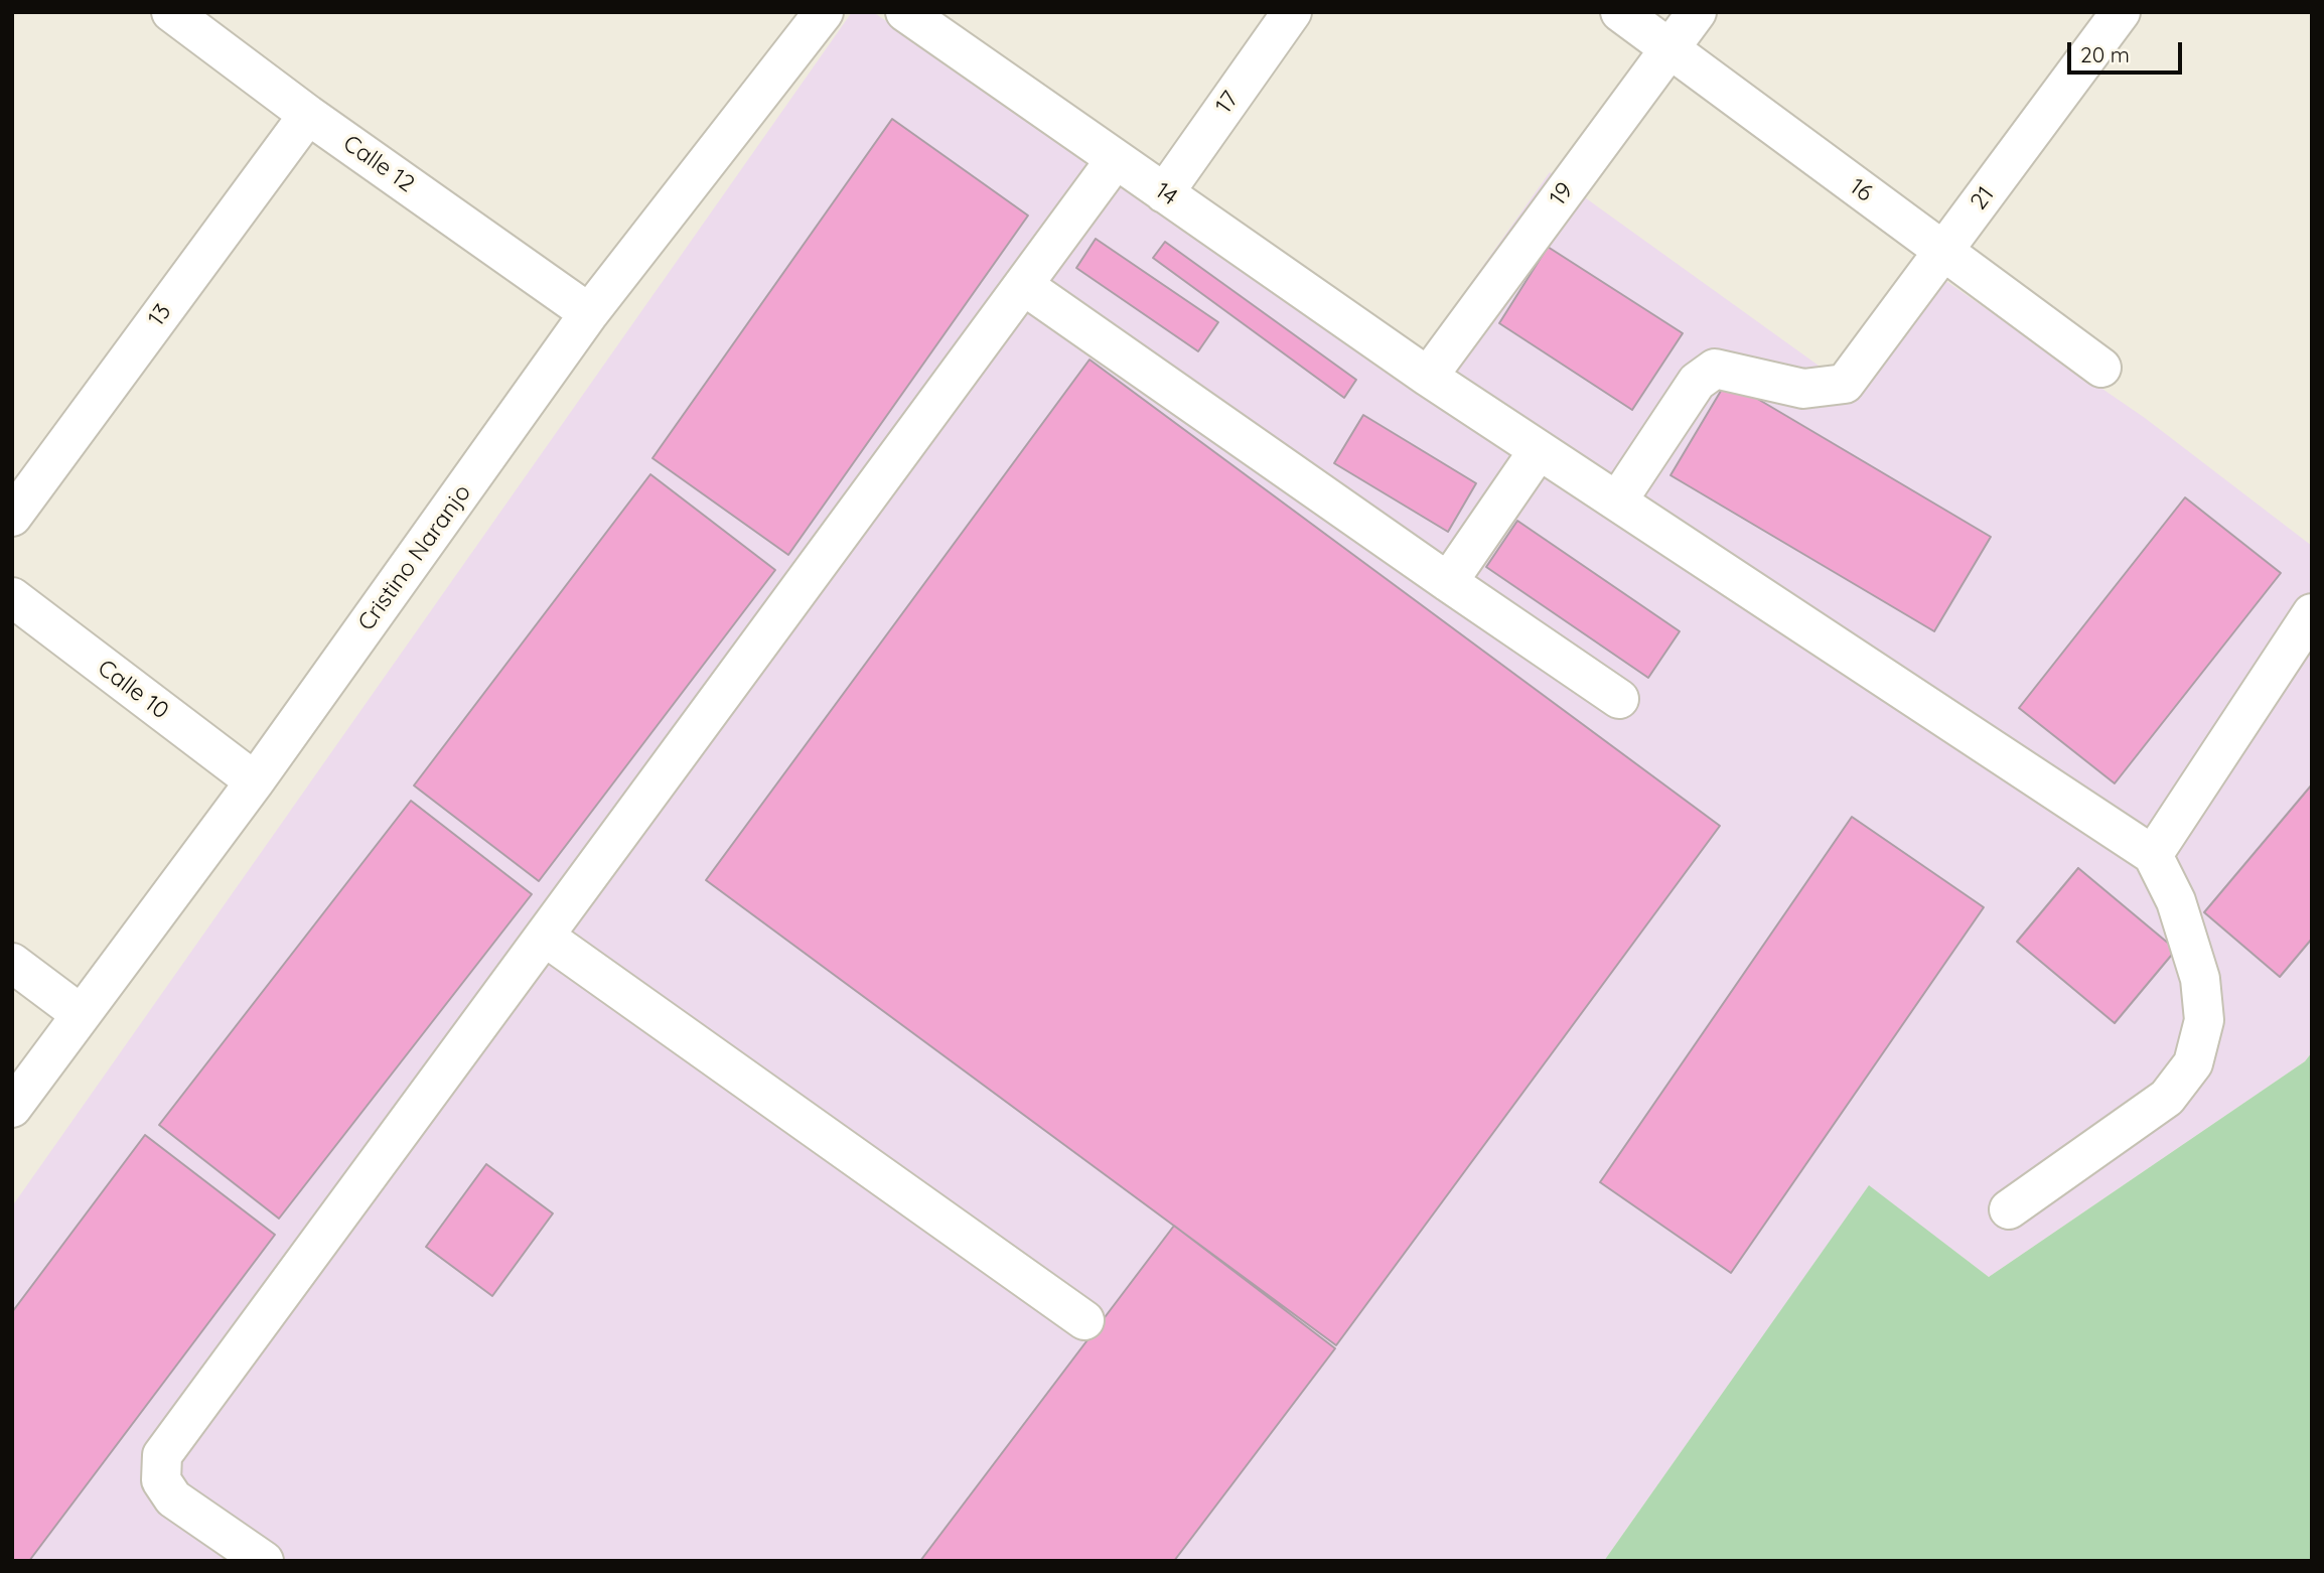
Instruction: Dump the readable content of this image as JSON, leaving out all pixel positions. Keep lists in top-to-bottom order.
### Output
{
  "streets": {
    "street": [
      "17",
      "Calle 12",
      "16",
      "14",
      "19",
      "21",
      "13",
      "Cristino Naranjo",
      "Calle 10"
    ]
  },
  "crossings": [
    ["17", "14"],
    ["Calle 12", "13"],
    ["Calle 12", "Cristino Naranjo"],
    ["16", "19"],
    ["16", "21"],
    ["14", "19"],
    ["14", "21"],
    ["Cristino Naranjo", "Calle 10"]
  ],
  "scale_bar": "20 m"
}
